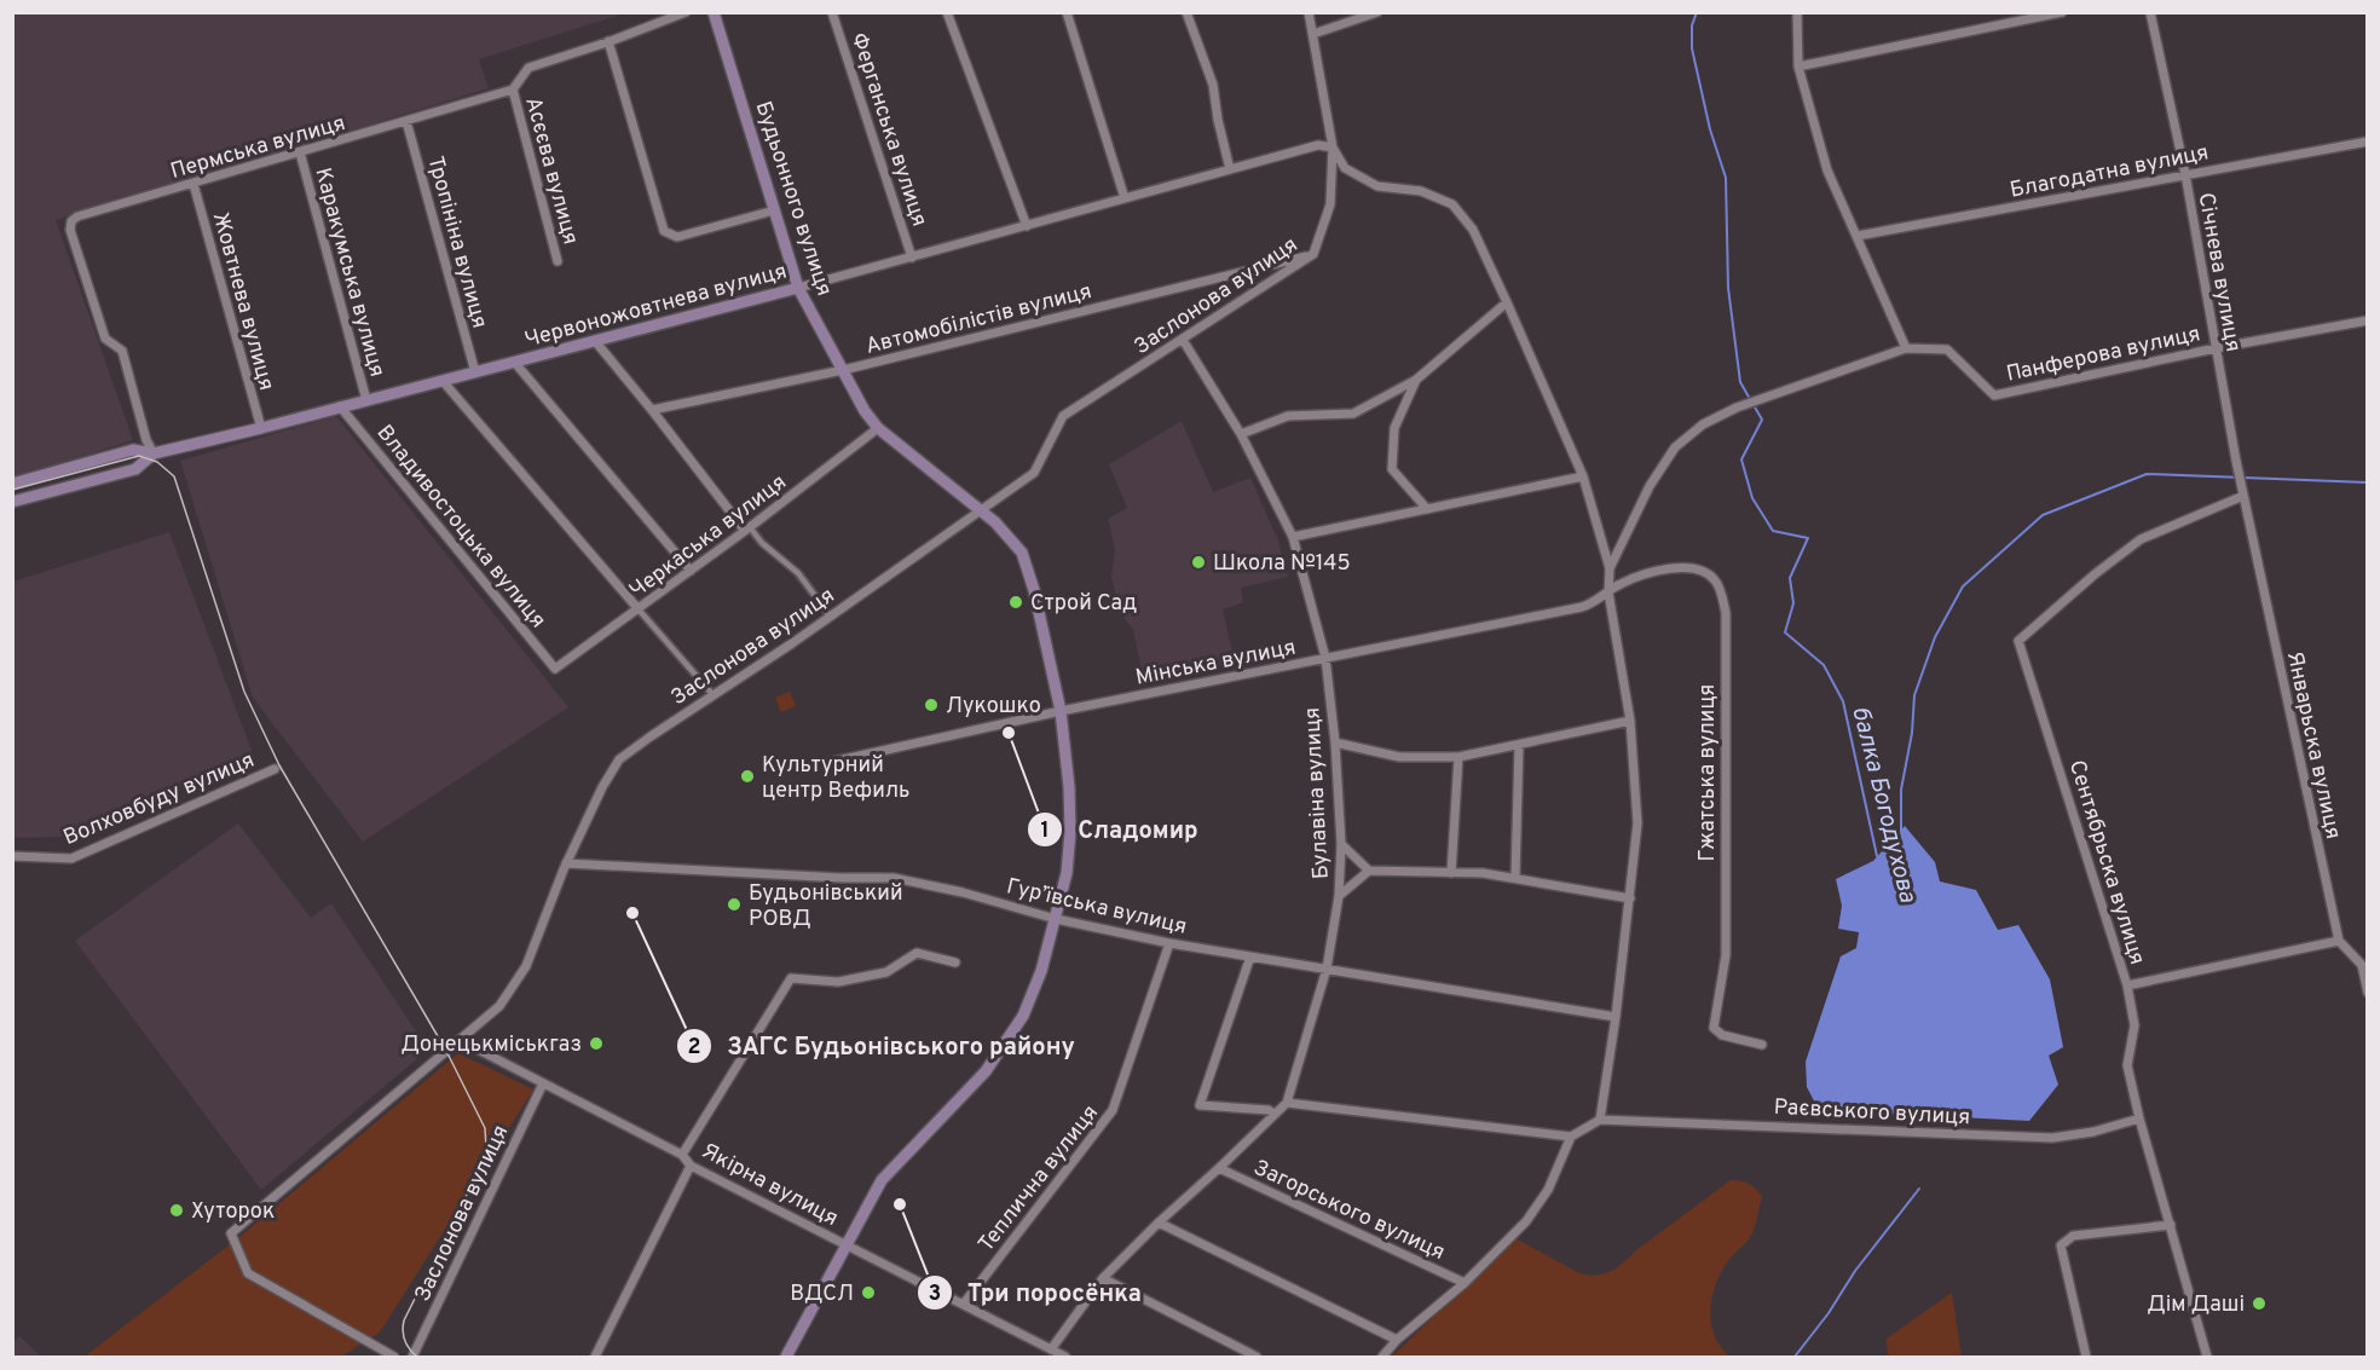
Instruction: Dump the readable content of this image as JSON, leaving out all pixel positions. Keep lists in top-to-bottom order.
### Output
{
  "streets": {
    "main road": ["Будьонного вулиця", "Червоножовтнева вулиця"],
    "street": [
      "Ферганська вулиця",
      "Пермська вулиця",
      "Асєєва вулиця",
      "Благодатна вулиця",
      "Тропініна вулиця",
      "Каракумська вулиця",
      "Січнева вулиця",
      "Заслонова вулиця",
      "Жовтнева вулиця",
      "Автомобілістів вулиця",
      "Панферова вулиця",
      "Владивостоцька вулиця",
      "Черкаська вулиця",
      "Мінська вулиця",
      "Январьска вулиця",
      "Гжатська вулиця",
      "Булавіна вулиця",
      "Волховбуду вулиця",
      "Сентябрьска вулиця",
      "Гур’ївська вулиця",
      "Раєвського вулиця",
      "Теплична вулиця",
      "Якірна вулиця",
      "Загорського вулиця"
    ]
  },
  "crossings": [
    ["Ферганська вулиця", "Червоножовтнева вулиця"],
    ["Пермська вулиця", "Асєєва вулиця"],
    ["Пермська вулиця", "Тропініна вулиця"],
    ["Пермська вулиця", "Каракумська вулиця"],
    ["Пермська вулиця", "Жовтнева вулиця"],
    ["Пермська вулиця", "Червоножовтнева вулиця"],
    ["Благодатна вулиця", "Січнева вулиця"],
    ["Будьонного вулиця", "Заслонова вулиця"],
    ["Будьонного вулиця", "Червоножовтнева вулиця"],
    ["Будьонного вулиця", "Автомобілістів вулиця"],
    ["Будьонного вулиця", "Черкаська вулиця"],
    ["Будьонного вулиця", "Мінська вулиця"],
    ["Будьонного вулиця", "Гур’ївська вулиця"],
    ["Будьонного вулиця", "Якірна вулиця"],
    ["Тропініна вулиця", "Червоножовтнева вулиця"],
    ["Каракумська вулиця", "Червоножовтнева вулиця"],
    ["Січнева вулиця", "Панферова вулиця"],
    ["Січнева вулиця", "Январьска вулиця"],
    ["Січнева вулиця", "Сентябрьска вулиця"],
    ["Заслонова вулиця", "Червоножовтнева вулиця"],
    ["Заслонова вулиця", "Автомобілістів вулиця"],
    ["Заслонова вулиця", "Булавіна вулиця"],
    ["Заслонова вулиця", "Гур’ївська вулиця"],
    ["Заслонова вулиця", "Якірна вулиця"],
    ["Жовтнева вулиця", "Червоножовтнева вулиця"],
    ["Червоножовтнева вулиця", "Владивостоцька вулиця"],
    ["Владивостоцька вулиця", "Черкаська вулиця"],
    ["Мінська вулиця", "Гжатська вулиця"],
    ["Мінська вулиця", "Булавіна вулиця"],
    ["Январьска вулиця", "Сентябрьска вулиця"],
    ["Булавіна вулиця", "Гур’ївська вулиця"],
    ["Сентябрьска вулиця", "Раєвського вулиця"],
    ["Гур’ївська вулиця", "Теплична вулиця"],
    ["Теплична вулиця", "Якірна вулиця"]
  ],
  "water": ["балка Богодухова"],
  "places": [
    "Школа №145",
    "Строй Сад",
    "Лукошко",
    "Сладомир",
    "Культурний центр Вефиль",
    "Будьонівський РОВД",
    "ЗАГС Будьонівського району",
    "Донецькміськгаз",
    "Три поросёнка",
    "Хуторок",
    "ВДСЛ",
    "Дім Даші"
  ]
}
